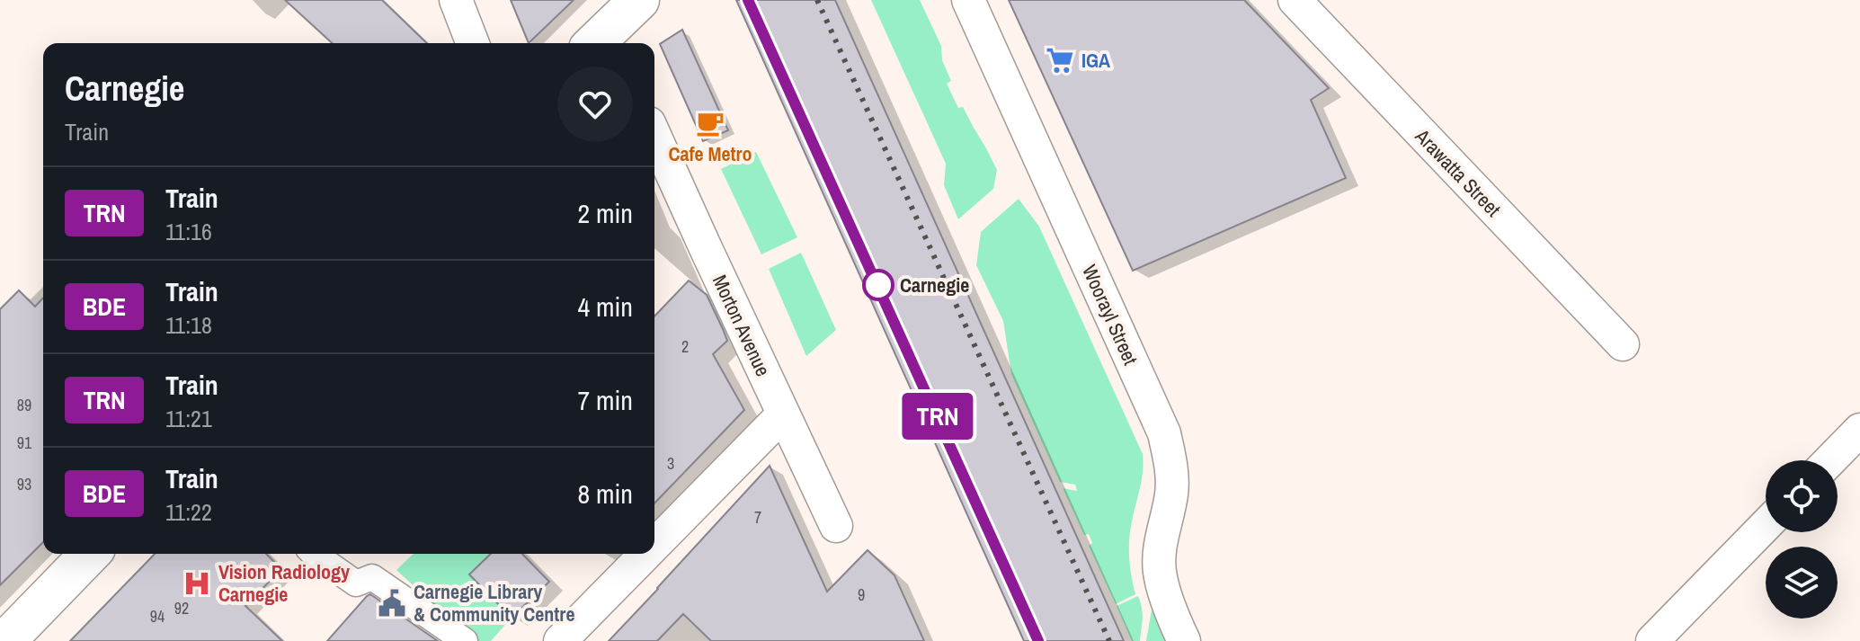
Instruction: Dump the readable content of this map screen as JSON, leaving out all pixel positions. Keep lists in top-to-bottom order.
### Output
{
  "streets": {
    "street": ["Arawatta Street", "Woorayl Street", "Morton Avenue"]
  },
  "places": {
    "supermarket": ["IGA"],
    "cafe": ["Cafe Metro"],
    "other": ["Carnegie"],
    "hospital": ["Vision Radiology Carnegie"],
    "public building": ["Carnegie Library & Community Centre"]
  },
  "house_numbers": [
    "2",
    "89",
    "91",
    "3",
    "93",
    "7",
    "9",
    "92",
    "94"
  ],
  "page": {
    "on_map": "TRN",
    "heading": ["Carnegie", "Train"],
    "list": [
      {
        "mark": "TRN",
        "name": "Train",
        "note": "11:16",
        "value": "2 min"
      },
      {
        "mark": "BDE",
        "name": "Train",
        "note": "11:18",
        "value": "4 min"
      },
      {
        "mark": "TRN",
        "name": "Train",
        "note": "11:21",
        "value": "7 min"
      },
      {
        "mark": "BDE",
        "name": "Train",
        "note": "11:22",
        "value": "8 min"
      }
    ]
  }
}
